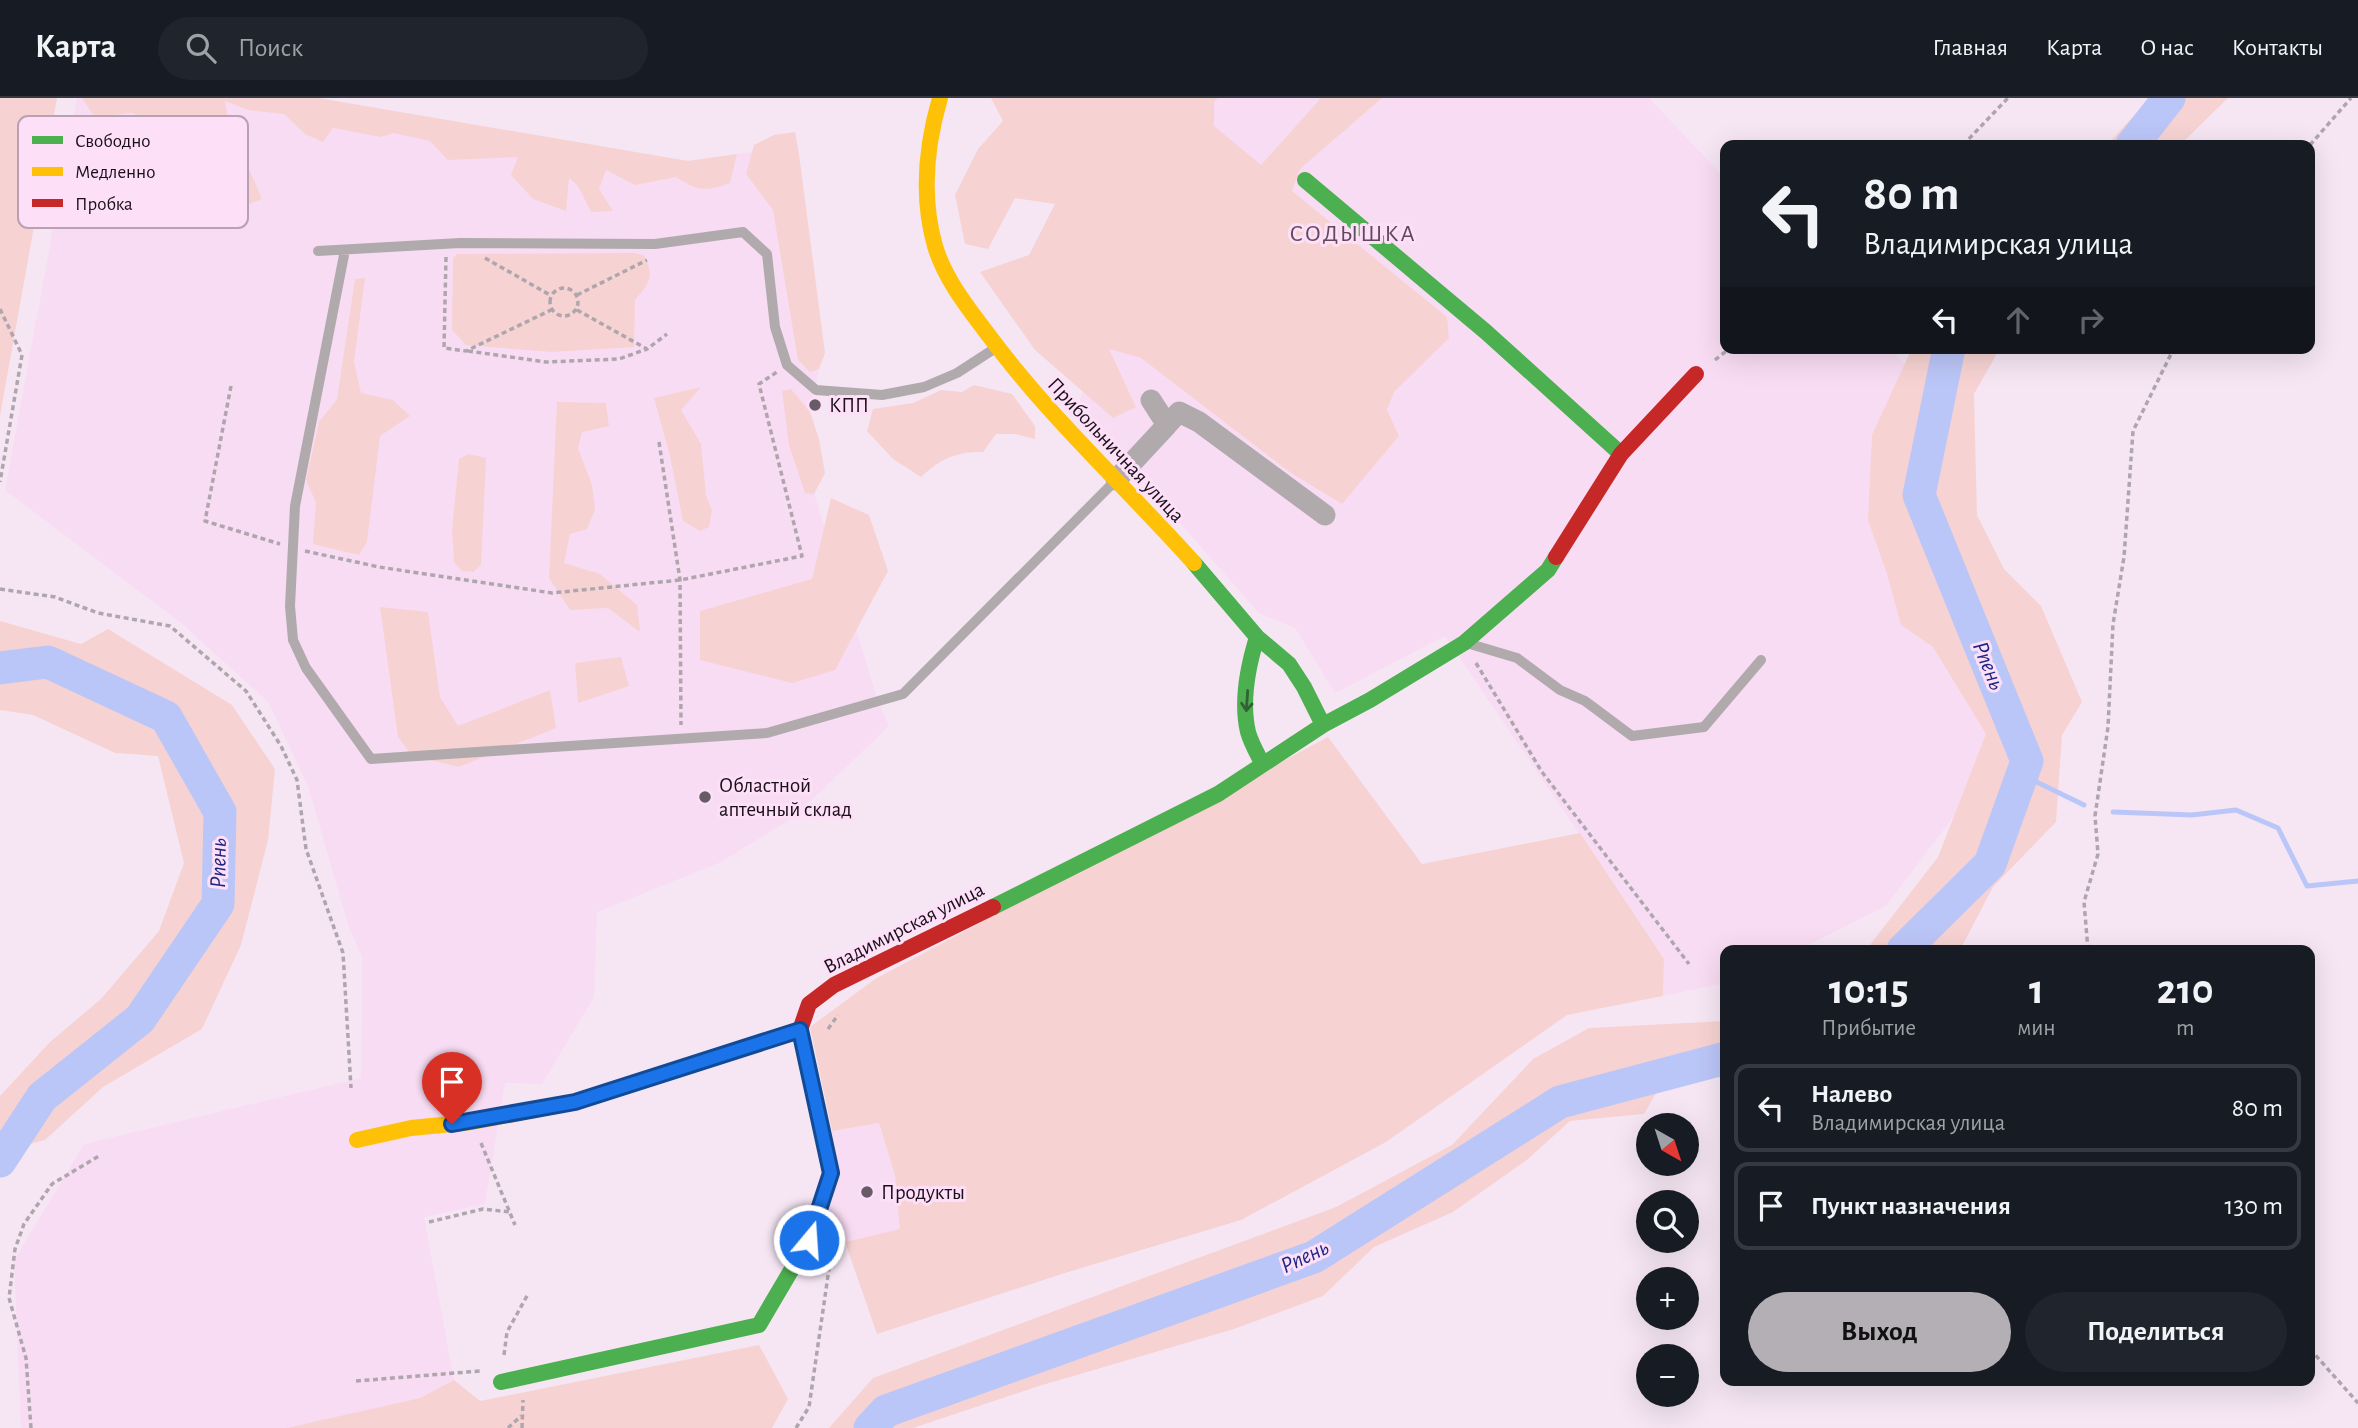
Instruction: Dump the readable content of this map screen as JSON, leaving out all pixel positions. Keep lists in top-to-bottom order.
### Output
{
  "streets": {
    "street": ["Прибольничная улица", "Владимирская улица"]
  },
  "crossings": [
    ["Прибольничная улица", "Владимирская улица"]
  ],
  "districts": ["СОДЫШКА"],
  "water": ["Рпень"],
  "places": ["КПП", "Областной аптечный склад", "Продукты"],
  "legend": ["Свободно", "Медленно", "Пробка"],
  "north": "bottom right",
  "page": {
    "header": "Карта",
    "search": "Поиск",
    "nav": [
      "Главная",
      "Карта",
      "О нас",
      "Контакты"
    ],
    "turn": ["80 m", "Владимирская улица"],
    "eta": [
      "10:15",
      "Прибытие",
      "1",
      "мин",
      "210",
      "m"
    ],
    "list": [
      {
        "name": "Налево",
        "note": "Владимирская улица",
        "value": "80 m"
      },
      {
        "name": "Пункт назначения",
        "value": "130 m"
      }
    ],
    "map_buttons": ["+", "−"],
    "buttons": ["Выход", "Поделиться"]
  }
}
